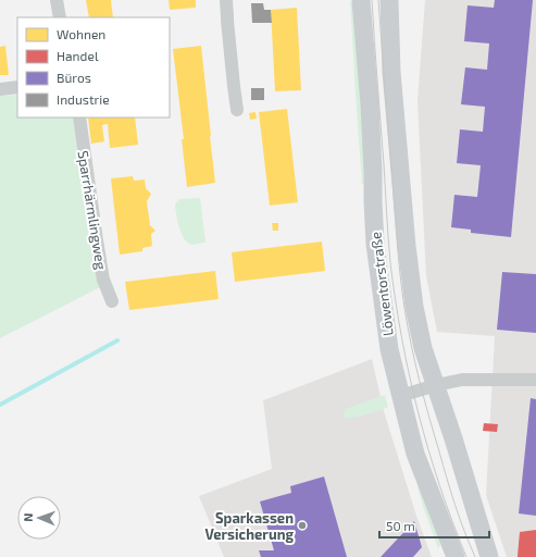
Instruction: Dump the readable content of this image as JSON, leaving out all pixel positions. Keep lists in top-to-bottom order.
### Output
{
  "streets": {
    "main road": ["Löwentorstraße"],
    "street": ["Sparrhärmlingweg"]
  },
  "places": ["Sparkassen Versicherung"],
  "legend": [
    "Wohnen",
    "Handel",
    "Büros",
    "Industrie"
  ],
  "scale_bar": "50 m",
  "north": "left"
}
